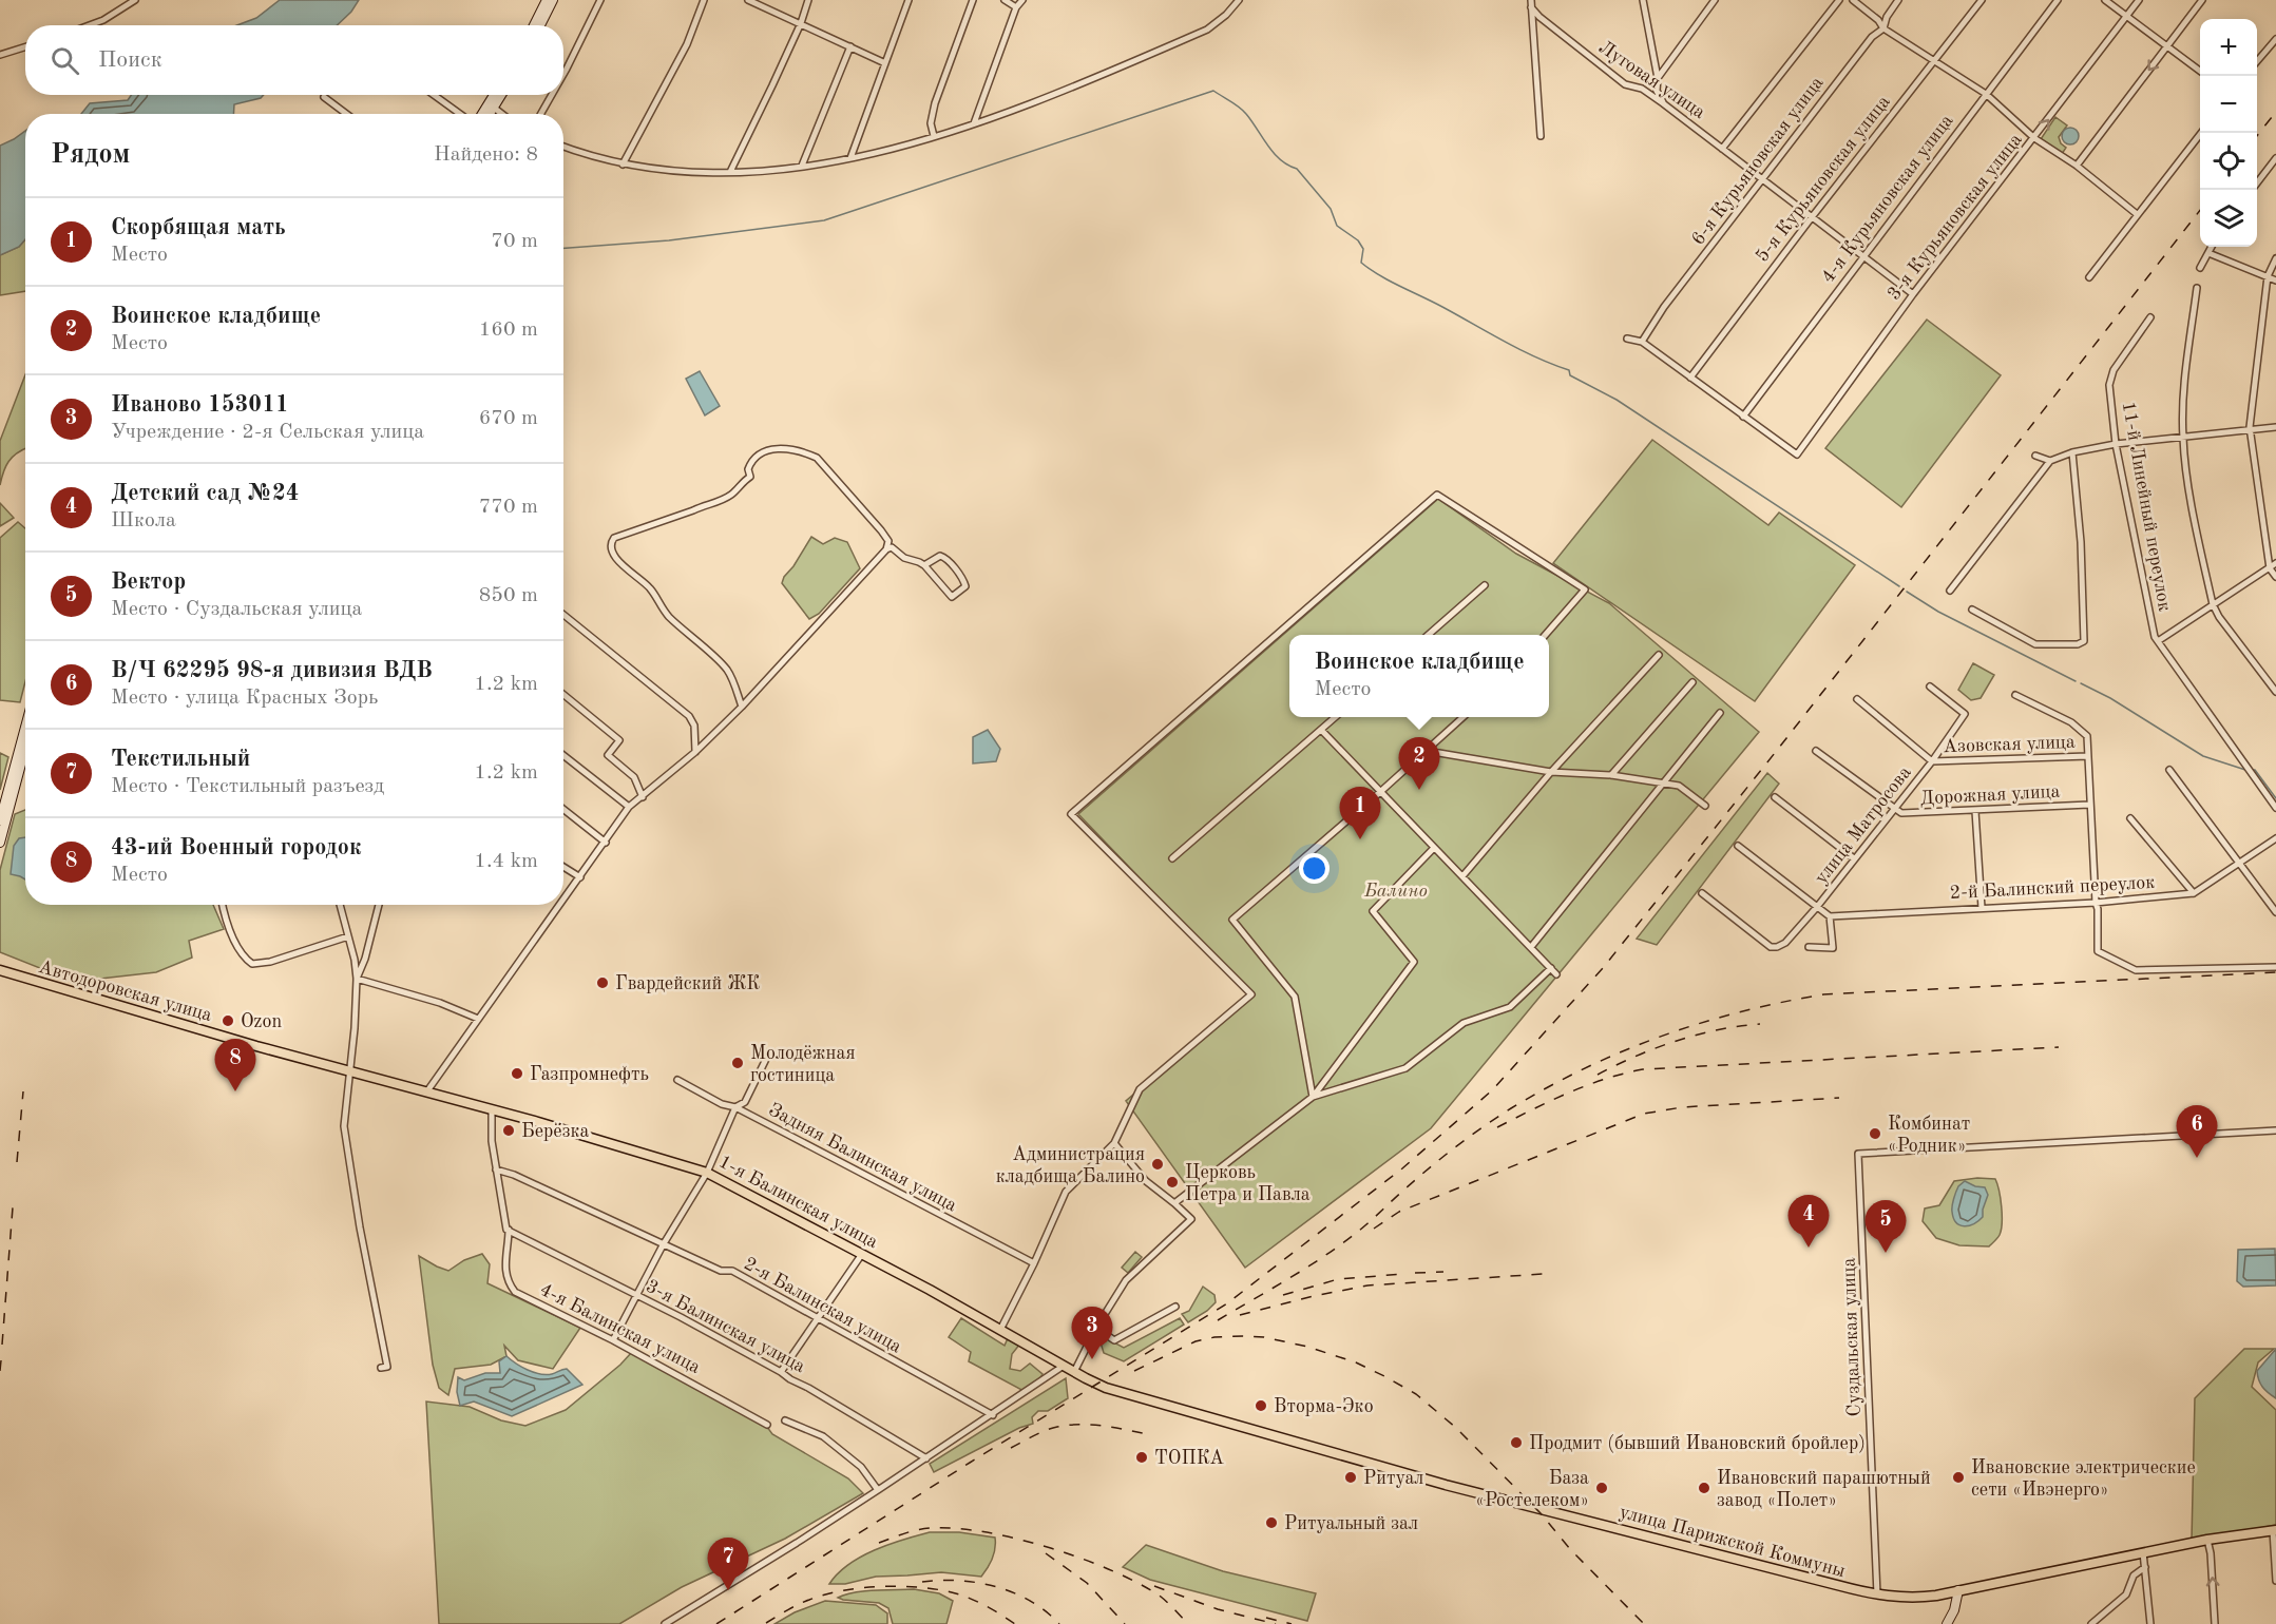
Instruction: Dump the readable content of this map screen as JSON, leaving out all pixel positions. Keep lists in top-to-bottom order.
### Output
{
  "streets": {
    "main road": ["Автодоровская улица", "1-я Балинская улица", "улица Парижской Коммуны"],
    "street": [
      "Луговая улица",
      "6-я Курьяновская улица",
      "5-я Курьяновская улица",
      "4-я Курьяновская улица",
      "3-я Курьяновская улица",
      "11-й Линейный переулок",
      "Азовская улица",
      "Дорожная улица",
      "улица Матросова",
      "2-й Балинский переулок",
      "Задняя Балинская улица",
      "2-я Балинская улица",
      "3-я Балинская улица",
      "4-я Балинская улица",
      "Суздальская улица"
    ]
  },
  "crossings": [
    ["Луговая улица", "6-я Курьяновская улица"],
    ["Луговая улица", "5-я Курьяновская улица"],
    ["Луговая улица", "4-я Курьяновская улица"],
    ["Луговая улица", "3-я Курьяновская улица"],
    ["4-я Курьяновская улица", "3-я Курьяновская улица"],
    ["Азовская улица", "улица Матросова"],
    ["Дорожная улица", "улица Матросова"],
    ["Автодоровская улица", "1-я Балинская улица"],
    ["1-я Балинская улица", "4-я Балинская улица"],
    ["1-я Балинская улица", "улица Парижской Коммуны"],
    ["2-я Балинская улица", "4-я Балинская улица"],
    ["3-я Балинская улица", "4-я Балинская улица"],
    ["Суздальская улица", "улица Парижской Коммуны"]
  ],
  "parks": ["Балино"],
  "places": [
    "Гвардейский ЖК",
    "Ozon",
    "Молодёжная гостиница",
    "Газпромнефть",
    "Берёзка",
    "Комбинат «Родник»",
    "Администрация кладбища Балино",
    "Церковь Петра и Павла",
    "Вторма-Эко",
    "Продмит (бывший Ивановский бройлер)",
    "ТОПКА",
    "Ритуал",
    "Ивановские электрические сети «Ивэнерго»",
    "База «Ростелеком»",
    "Ивановский парашютный завод «Полет»",
    "Ритуальный зал"
  ],
  "page": {
    "map_buttons": ["+", "−"],
    "search": "Поиск",
    "heading": ["Рядом", "Найдено: 8"],
    "list": [
      {
        "mark": "1",
        "name": "Скорбящая мать",
        "note": "Место",
        "value": "70 m"
      },
      {
        "mark": "2",
        "name": "Воинское кладбище",
        "note": "Место",
        "value": "160 m"
      },
      {
        "mark": "3",
        "name": "Иваново 153011",
        "note": "Учреждение · 2-я Сельская улица",
        "value": "670 m"
      },
      {
        "mark": "4",
        "name": "Детский сад №24",
        "note": "Школа",
        "value": "770 m"
      },
      {
        "mark": "5",
        "name": "Вектор",
        "note": "Место · Суздальская улица",
        "value": "850 m"
      },
      {
        "mark": "6",
        "name": "В/Ч 62295 98-я дивизия ВДВ",
        "note": "Место · улица Красных Зорь",
        "value": "1.2 km"
      },
      {
        "mark": "7",
        "name": "Текстильный",
        "note": "Место · Текстильный разъезд",
        "value": "1.2 km"
      },
      {
        "mark": "8",
        "name": "43-ий Военный городок",
        "note": "Место",
        "value": "1.4 km"
      }
    ],
    "popup": ["Воинское кладбище", "Место"],
    "pins": [
      "2",
      "1",
      "8",
      "6",
      "4",
      "5",
      "3",
      "7"
    ]
  }
}
